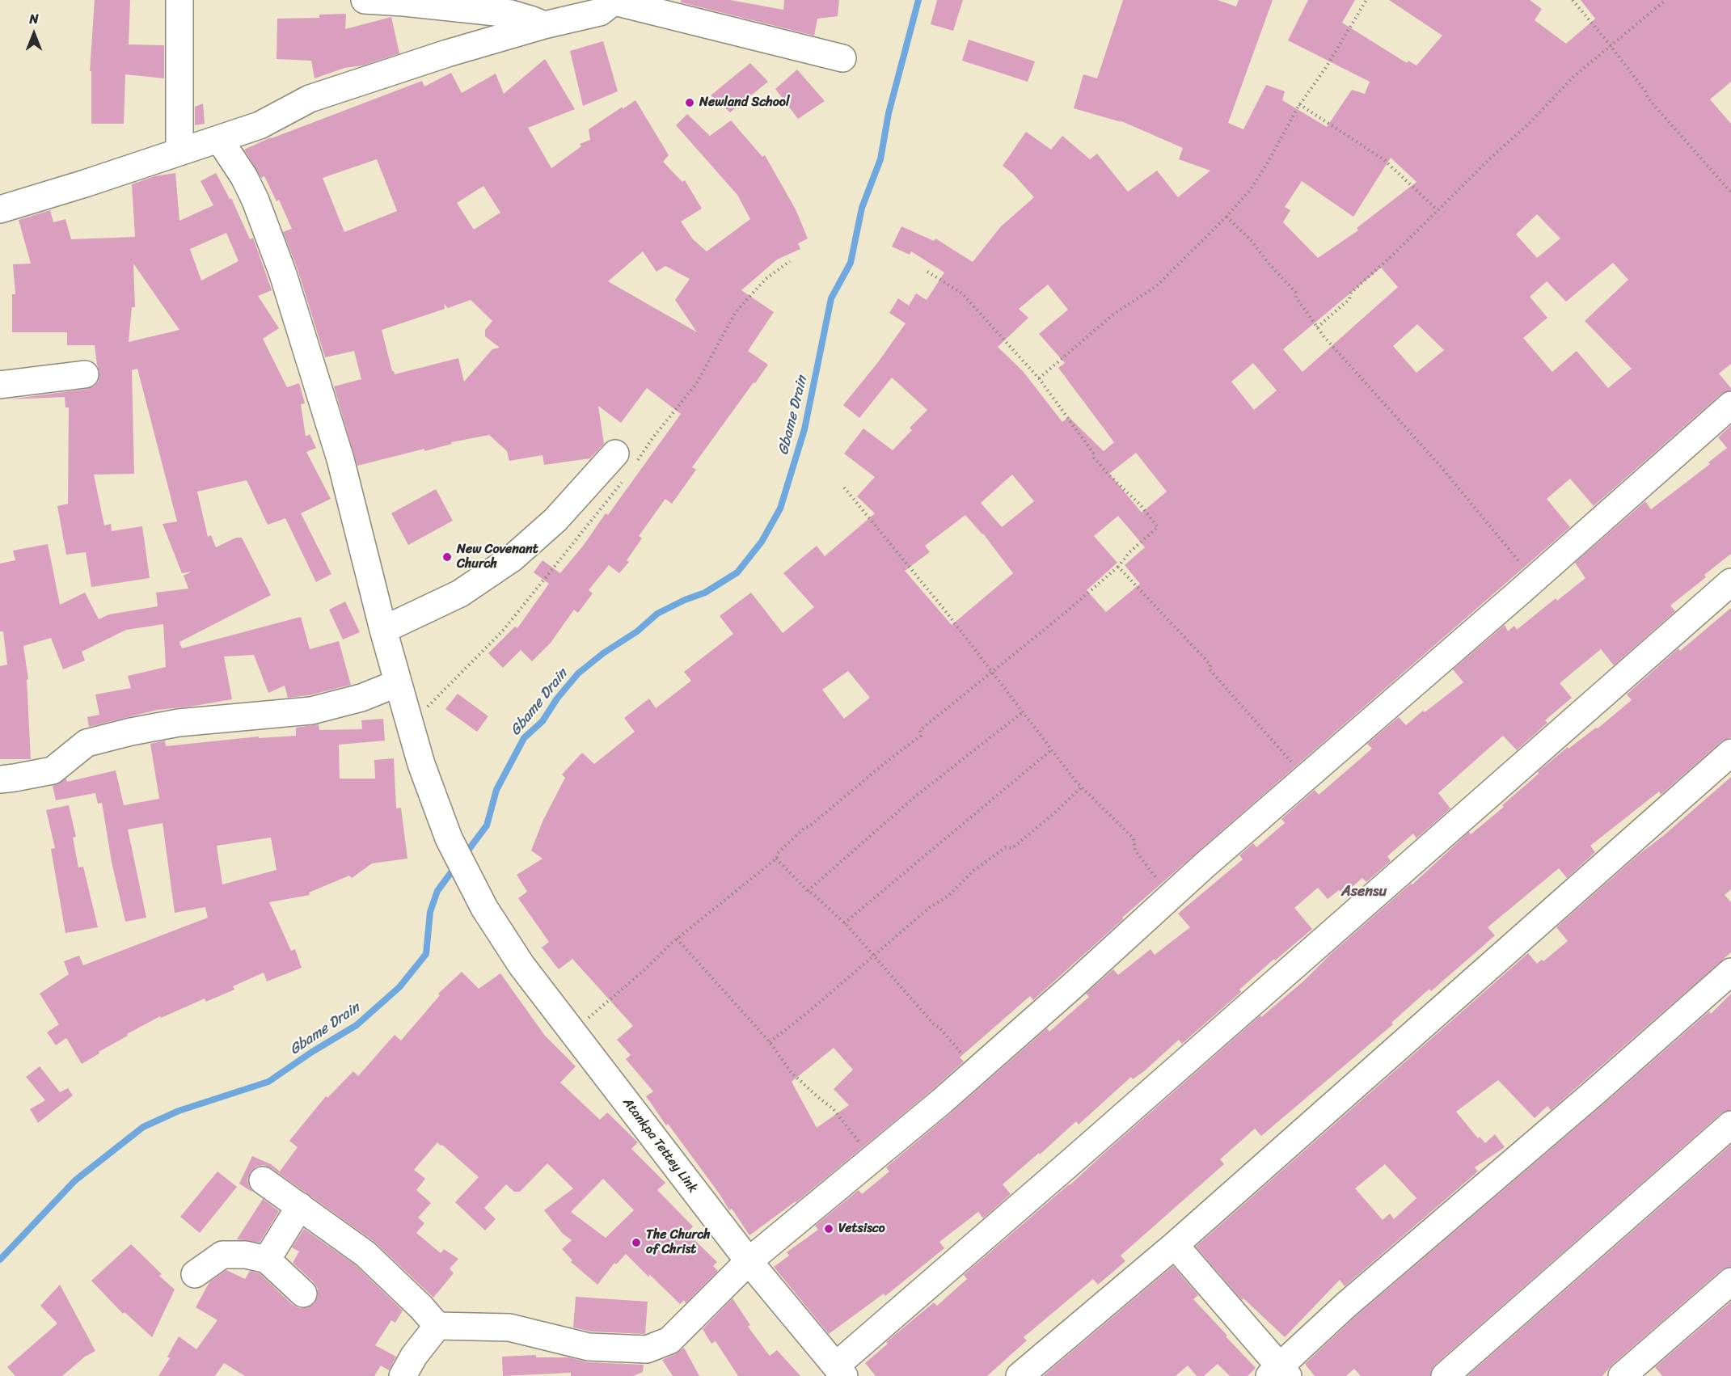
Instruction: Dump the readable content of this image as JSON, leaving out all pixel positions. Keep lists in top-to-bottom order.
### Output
{
  "streets": {
    "street": ["Atankpa Tettey Link"]
  },
  "districts": ["Asensu"],
  "water": ["Gbame Drain"],
  "places": [
    "Newland School",
    "New Covenant Church",
    "Vetsisco",
    "The Church of Christ"
  ],
  "north": "top"
}
